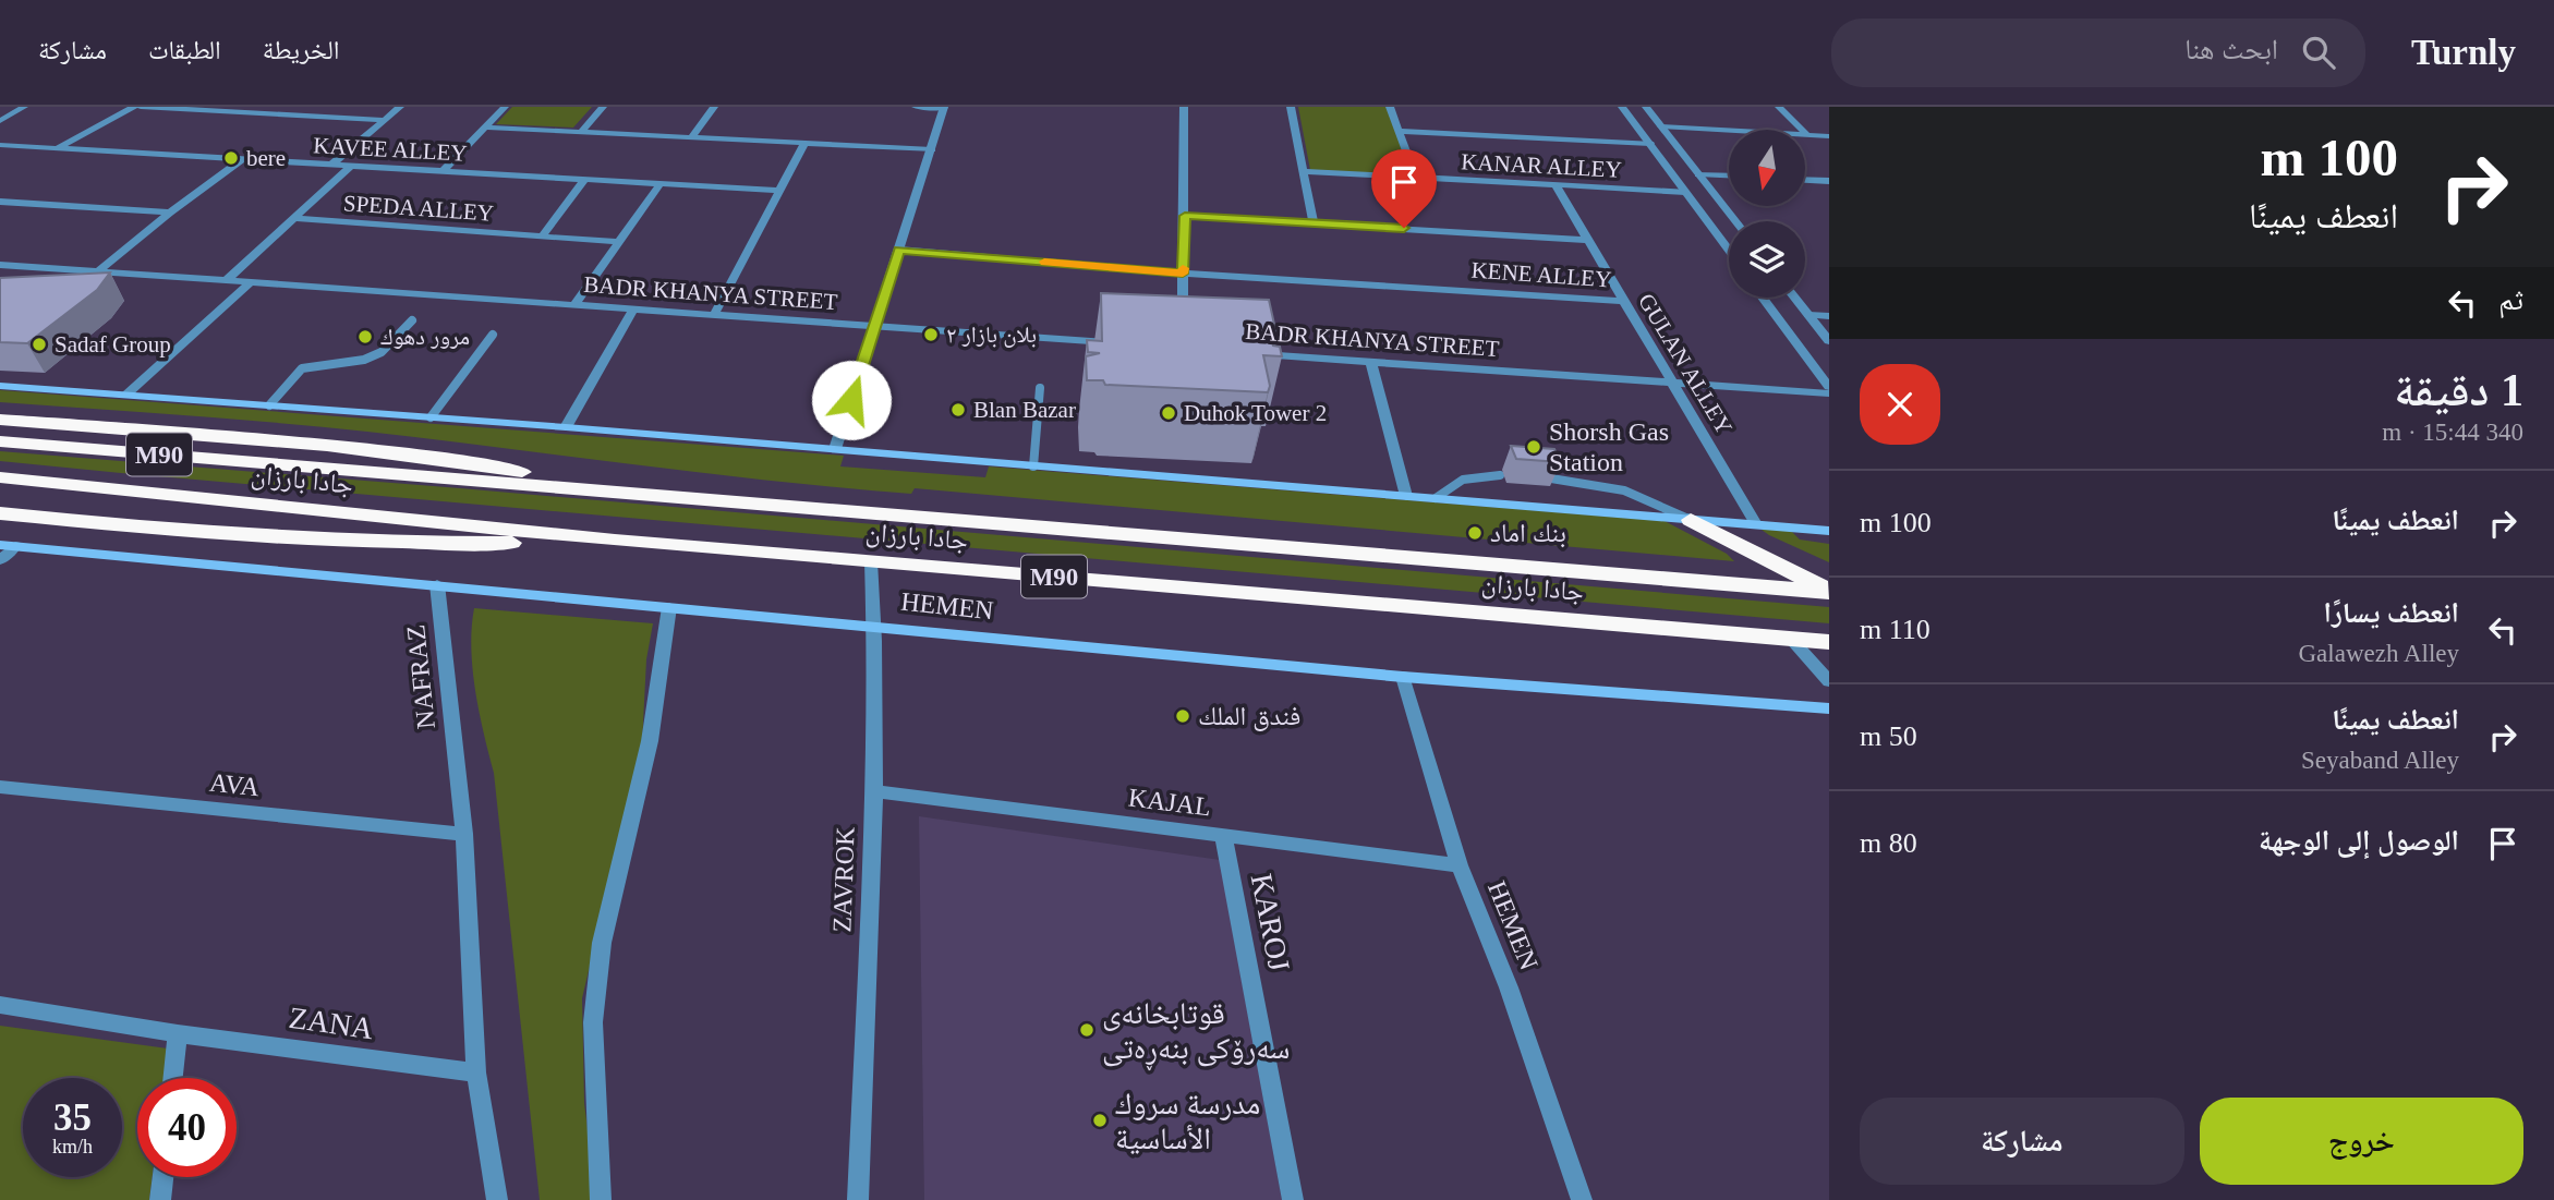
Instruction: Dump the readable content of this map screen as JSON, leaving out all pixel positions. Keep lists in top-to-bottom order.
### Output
{
  "streets": {
    "highway": ["M90", "جادا بارزان"],
    "main road": ["HEMEN", "NAFRAZ"],
    "street": [
      "KAVEE ALLEY",
      "KANAR ALLEY",
      "SPEDA ALLEY",
      "KENE ALLEY",
      "BADR KHANYA STREET",
      "GULAN ALLEY",
      "AVA",
      "KAJAL",
      "ZAVROK",
      "KAROJ",
      "ZANA"
    ]
  },
  "crossings": [
    ["KANAR ALLEY", "GULAN ALLEY"],
    ["KENE ALLEY", "GULAN ALLEY"],
    ["BADR KHANYA STREET", "GULAN ALLEY"],
    ["جادا بارزان", "ZAVROK"],
    ["HEMEN", "NAFRAZ"],
    ["HEMEN", "KAJAL"],
    ["HEMEN", "ZAVROK"],
    ["NAFRAZ", "AVA"],
    ["NAFRAZ", "ZANA"],
    ["KAJAL", "ZAVROK"],
    ["KAJAL", "KAROJ"]
  ],
  "places": [
    "bere",
    "بلان بازار ٢",
    "مرور دهوك",
    "Sadaf Group",
    "Blan Bazar",
    "Duhok Tower 2",
    "Shorsh Gas Station",
    "بنك اماد",
    "فندق الملك",
    "قوتابخانەی سەرۆکی بنەڕەتی",
    "مدرسة سروك الأساسية"
  ],
  "north": "bottom",
  "page": {
    "header": "Turnly",
    "search": "ابحث هنا",
    "nav": ["الخريطة", "الطبقات", "مشاركة"],
    "turn": ["100 m", "انعطف يمينًا"],
    "then": "ثم",
    "heading": ["1 دقيقة", "340 m · 15:44"],
    "list": [
      {
        "name": "انعطف يمينًا",
        "value": "100 m"
      },
      {
        "name": "انعطف يسارًا",
        "note": "Galawezh Alley",
        "value": "110 m"
      },
      {
        "name": "انعطف يمينًا",
        "note": "Seyaband Alley",
        "value": "50 m"
      },
      {
        "name": "الوصول إلى الوجهة",
        "value": "80 m"
      }
    ],
    "speed": "35 km/h",
    "limit": "40",
    "buttons": ["خروج", "مشاركة"]
  }
}
